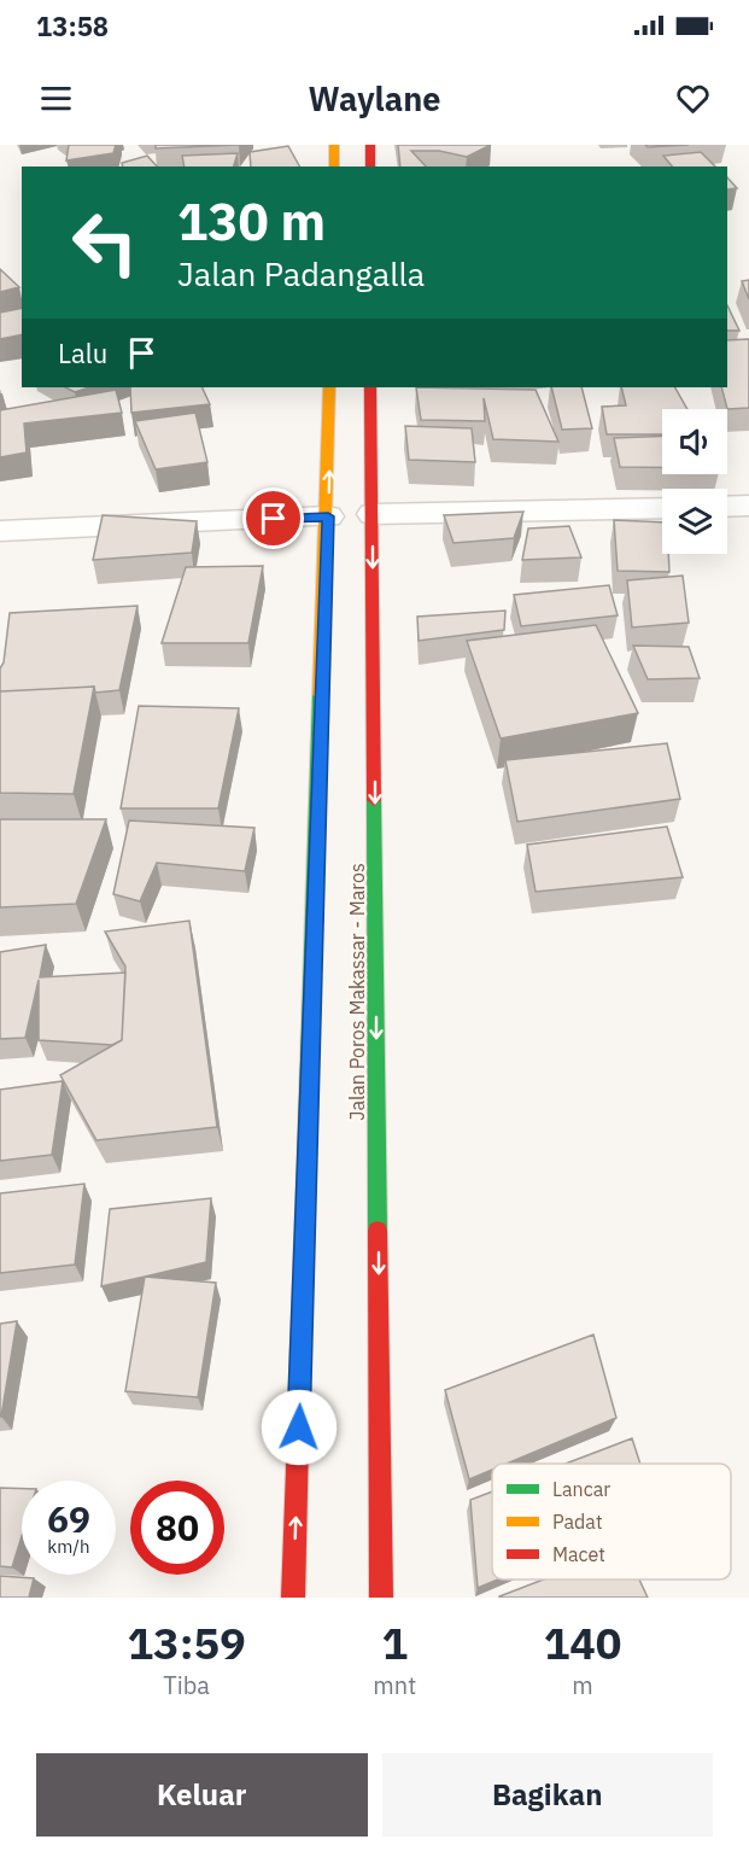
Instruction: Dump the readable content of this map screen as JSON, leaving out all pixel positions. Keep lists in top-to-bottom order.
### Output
{
  "streets": {
    "highway": ["Jalan Poros Makassar - Maros"]
  },
  "legend": ["Lancar", "Padat", "Macet"],
  "page": {
    "status": "13:58",
    "header": "Waylane",
    "turn": ["130 m", "Jalan Padangalla"],
    "then": "Lalu",
    "speed": "69 km/h",
    "limit": "80",
    "eta": [
      "13:59",
      "Tiba",
      "1",
      "mnt",
      "140",
      "m"
    ],
    "buttons": ["Keluar", "Bagikan"]
  }
}
